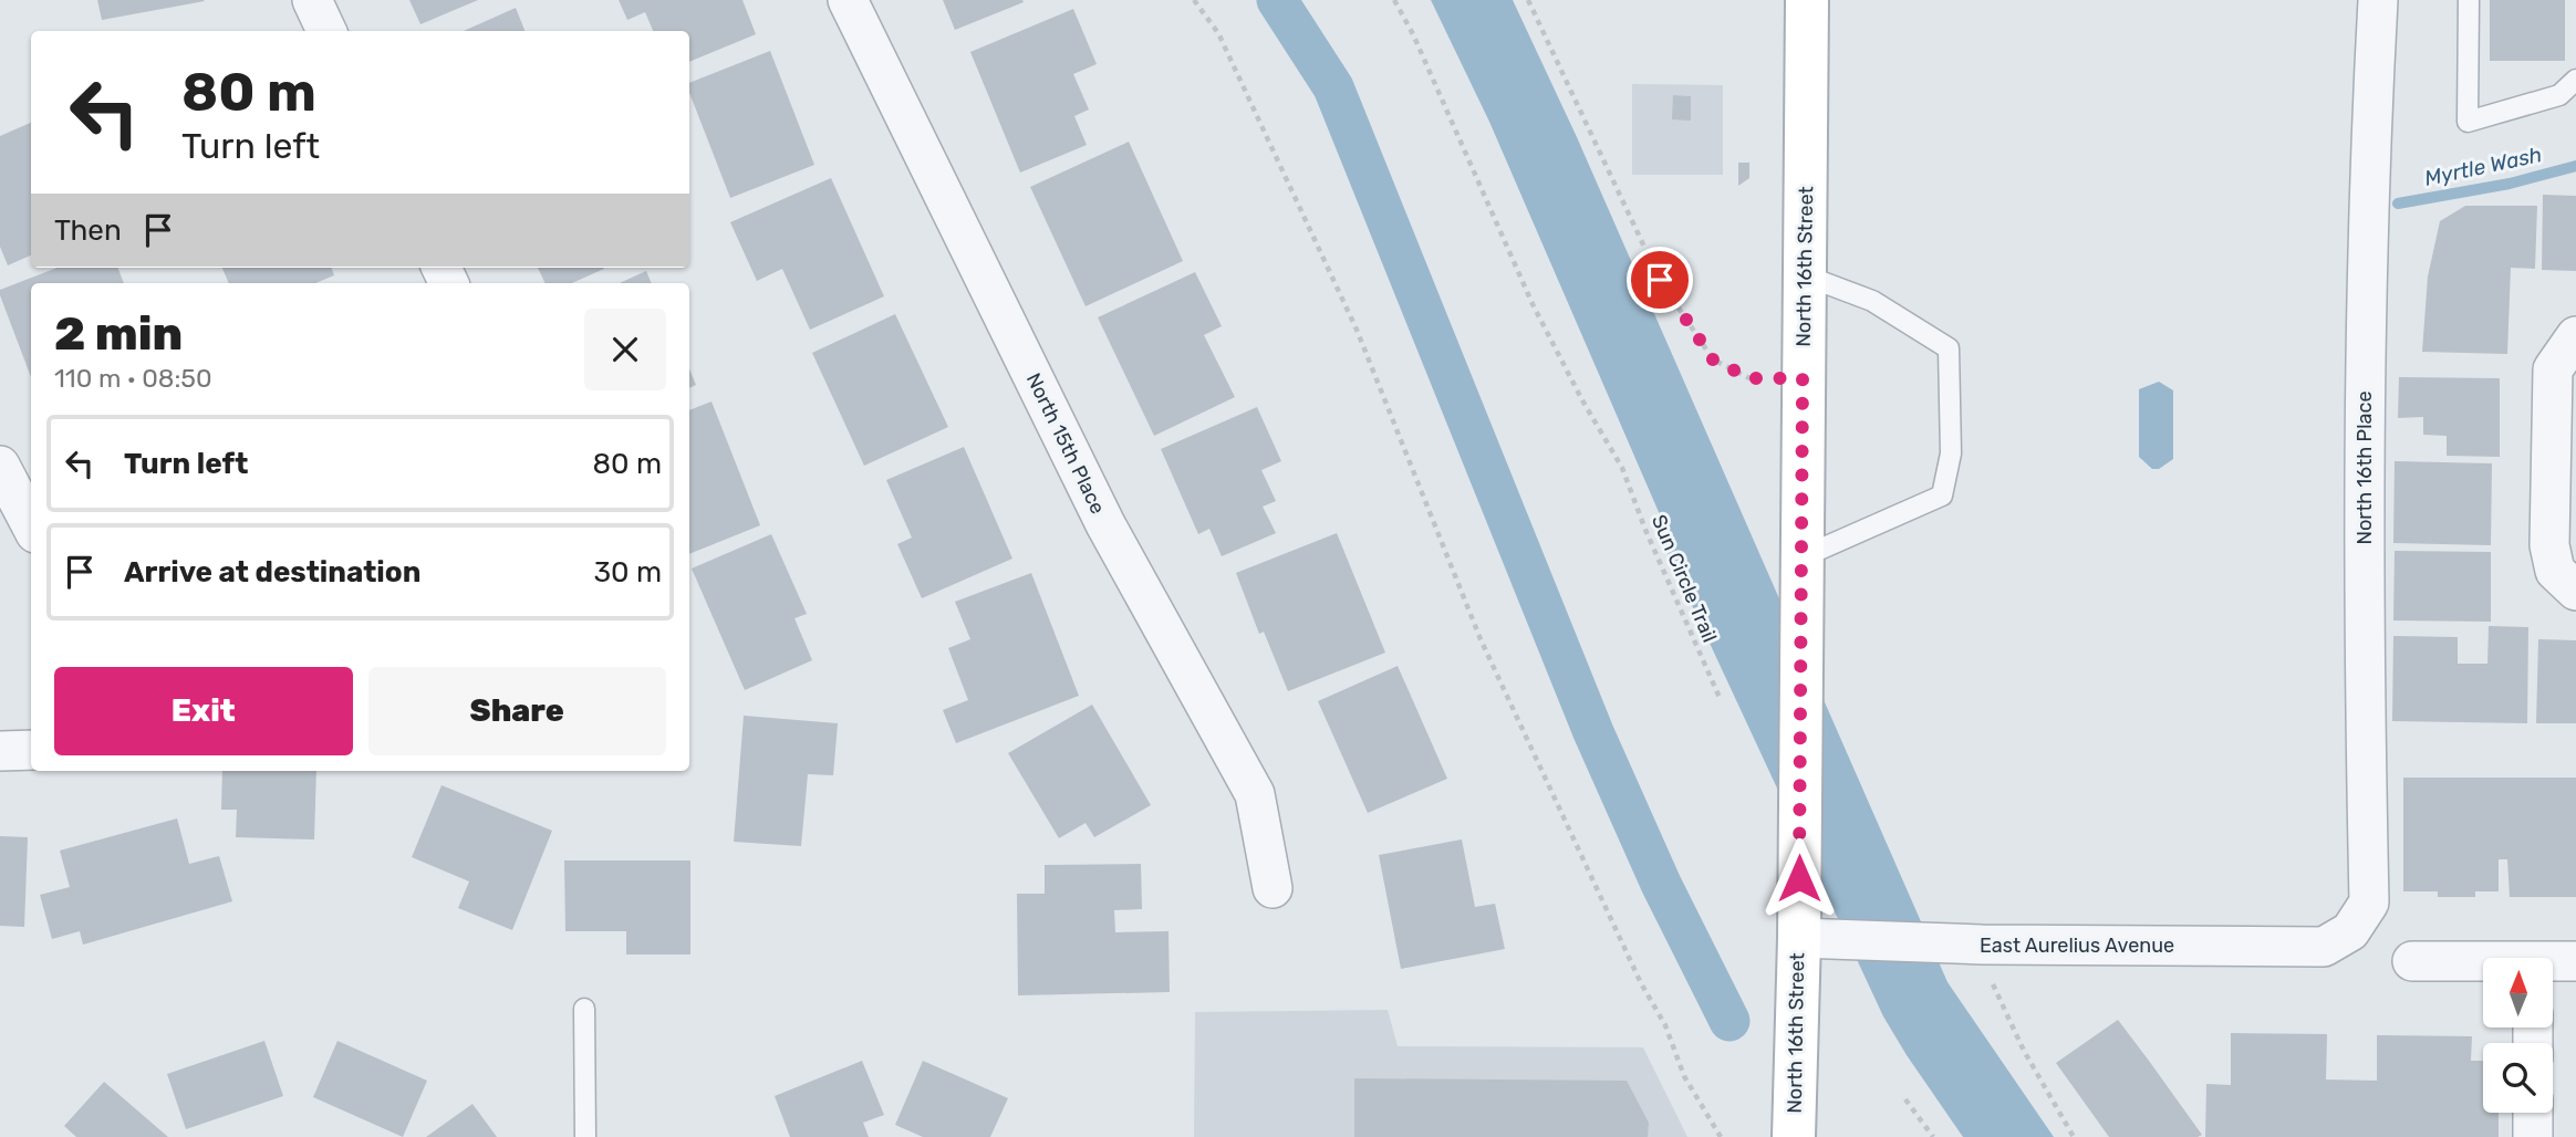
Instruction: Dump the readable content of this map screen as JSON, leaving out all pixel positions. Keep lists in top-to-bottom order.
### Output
{
  "streets": {
    "main road": ["North 16th Street"],
    "street": ["North 15th Place", "North 16th Place", "East Aurelius Avenue"],
    "path": ["Sun Circle Trail"]
  },
  "crossings": [
    ["North 16th Street", "East Aurelius Avenue"],
    ["North 16th Place", "East Aurelius Avenue"]
  ],
  "water": ["Myrtle Wash"],
  "north": "top",
  "page": {
    "turn": ["80 m", "Turn left"],
    "then": "Then",
    "heading": ["2 min", "110 m · 08:50"],
    "list": [
      {
        "name": "Turn left",
        "value": "80 m"
      },
      {
        "name": "Arrive at destination",
        "value": "30 m"
      }
    ],
    "buttons": ["Exit", "Share"]
  }
}
